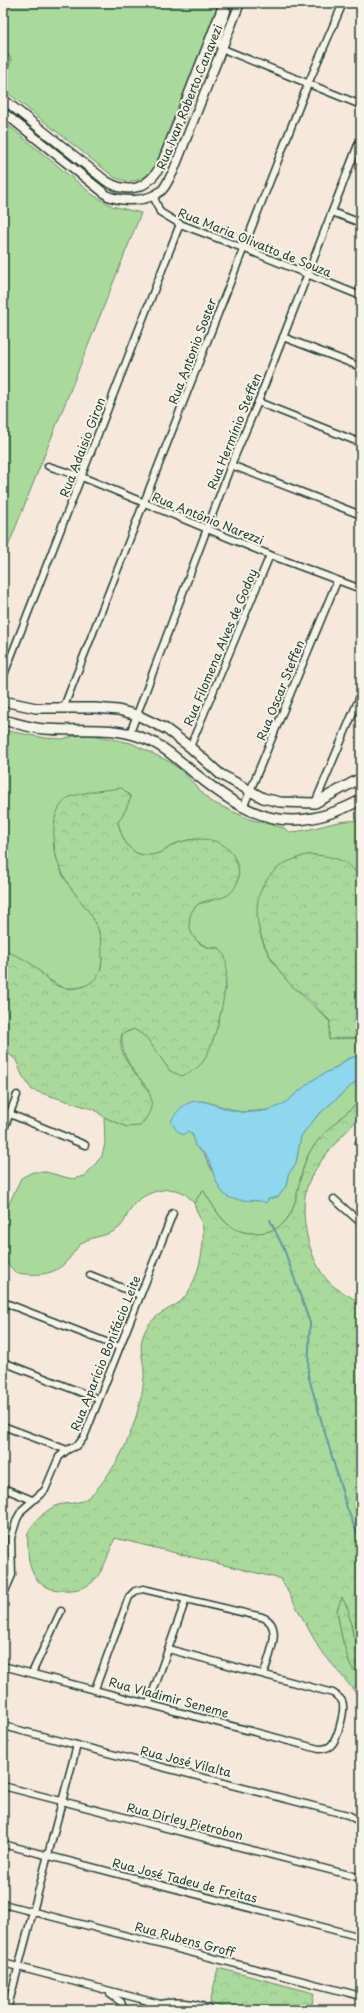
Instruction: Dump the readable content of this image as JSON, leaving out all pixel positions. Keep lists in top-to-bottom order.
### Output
{
  "streets": {
    "street": [
      "Rua Ivan Roberto Canavezi",
      "Rua Maria Olivatto de Souza",
      "Rua Antonio Soster",
      "Rua Hermínio Steffen",
      "Rua Adaisio Giron",
      "Rua Antônio Narezzi",
      "Rua Filomena Alves de Godoy",
      "Rua Oscar Steffen",
      "Rua Aparício Bonifácio Leite",
      "Rua Vladimir Seneme",
      "Rua José Vilalta",
      "Rua Dirley Pietrobon",
      "Rua José Tadeu de Freitas",
      "Rua Rubens Groff"
    ]
  },
  "crossings": [
    ["Rua Ivan Roberto Canavezi", "Rua Maria Olivatto de Souza"],
    ["Rua Maria Olivatto de Souza", "Rua Antonio Soster"],
    ["Rua Maria Olivatto de Souza", "Rua Hermínio Steffen"],
    ["Rua Maria Olivatto de Souza", "Rua Adaisio Giron"],
    ["Rua Antonio Soster", "Rua Antônio Narezzi"],
    ["Rua Hermínio Steffen", "Rua Antônio Narezzi"],
    ["Rua Adaisio Giron", "Rua Antônio Narezzi"],
    ["Rua Antônio Narezzi", "Rua Filomena Alves de Godoy"],
    ["Rua Antônio Narezzi", "Rua Oscar Steffen"]
  ]
}
